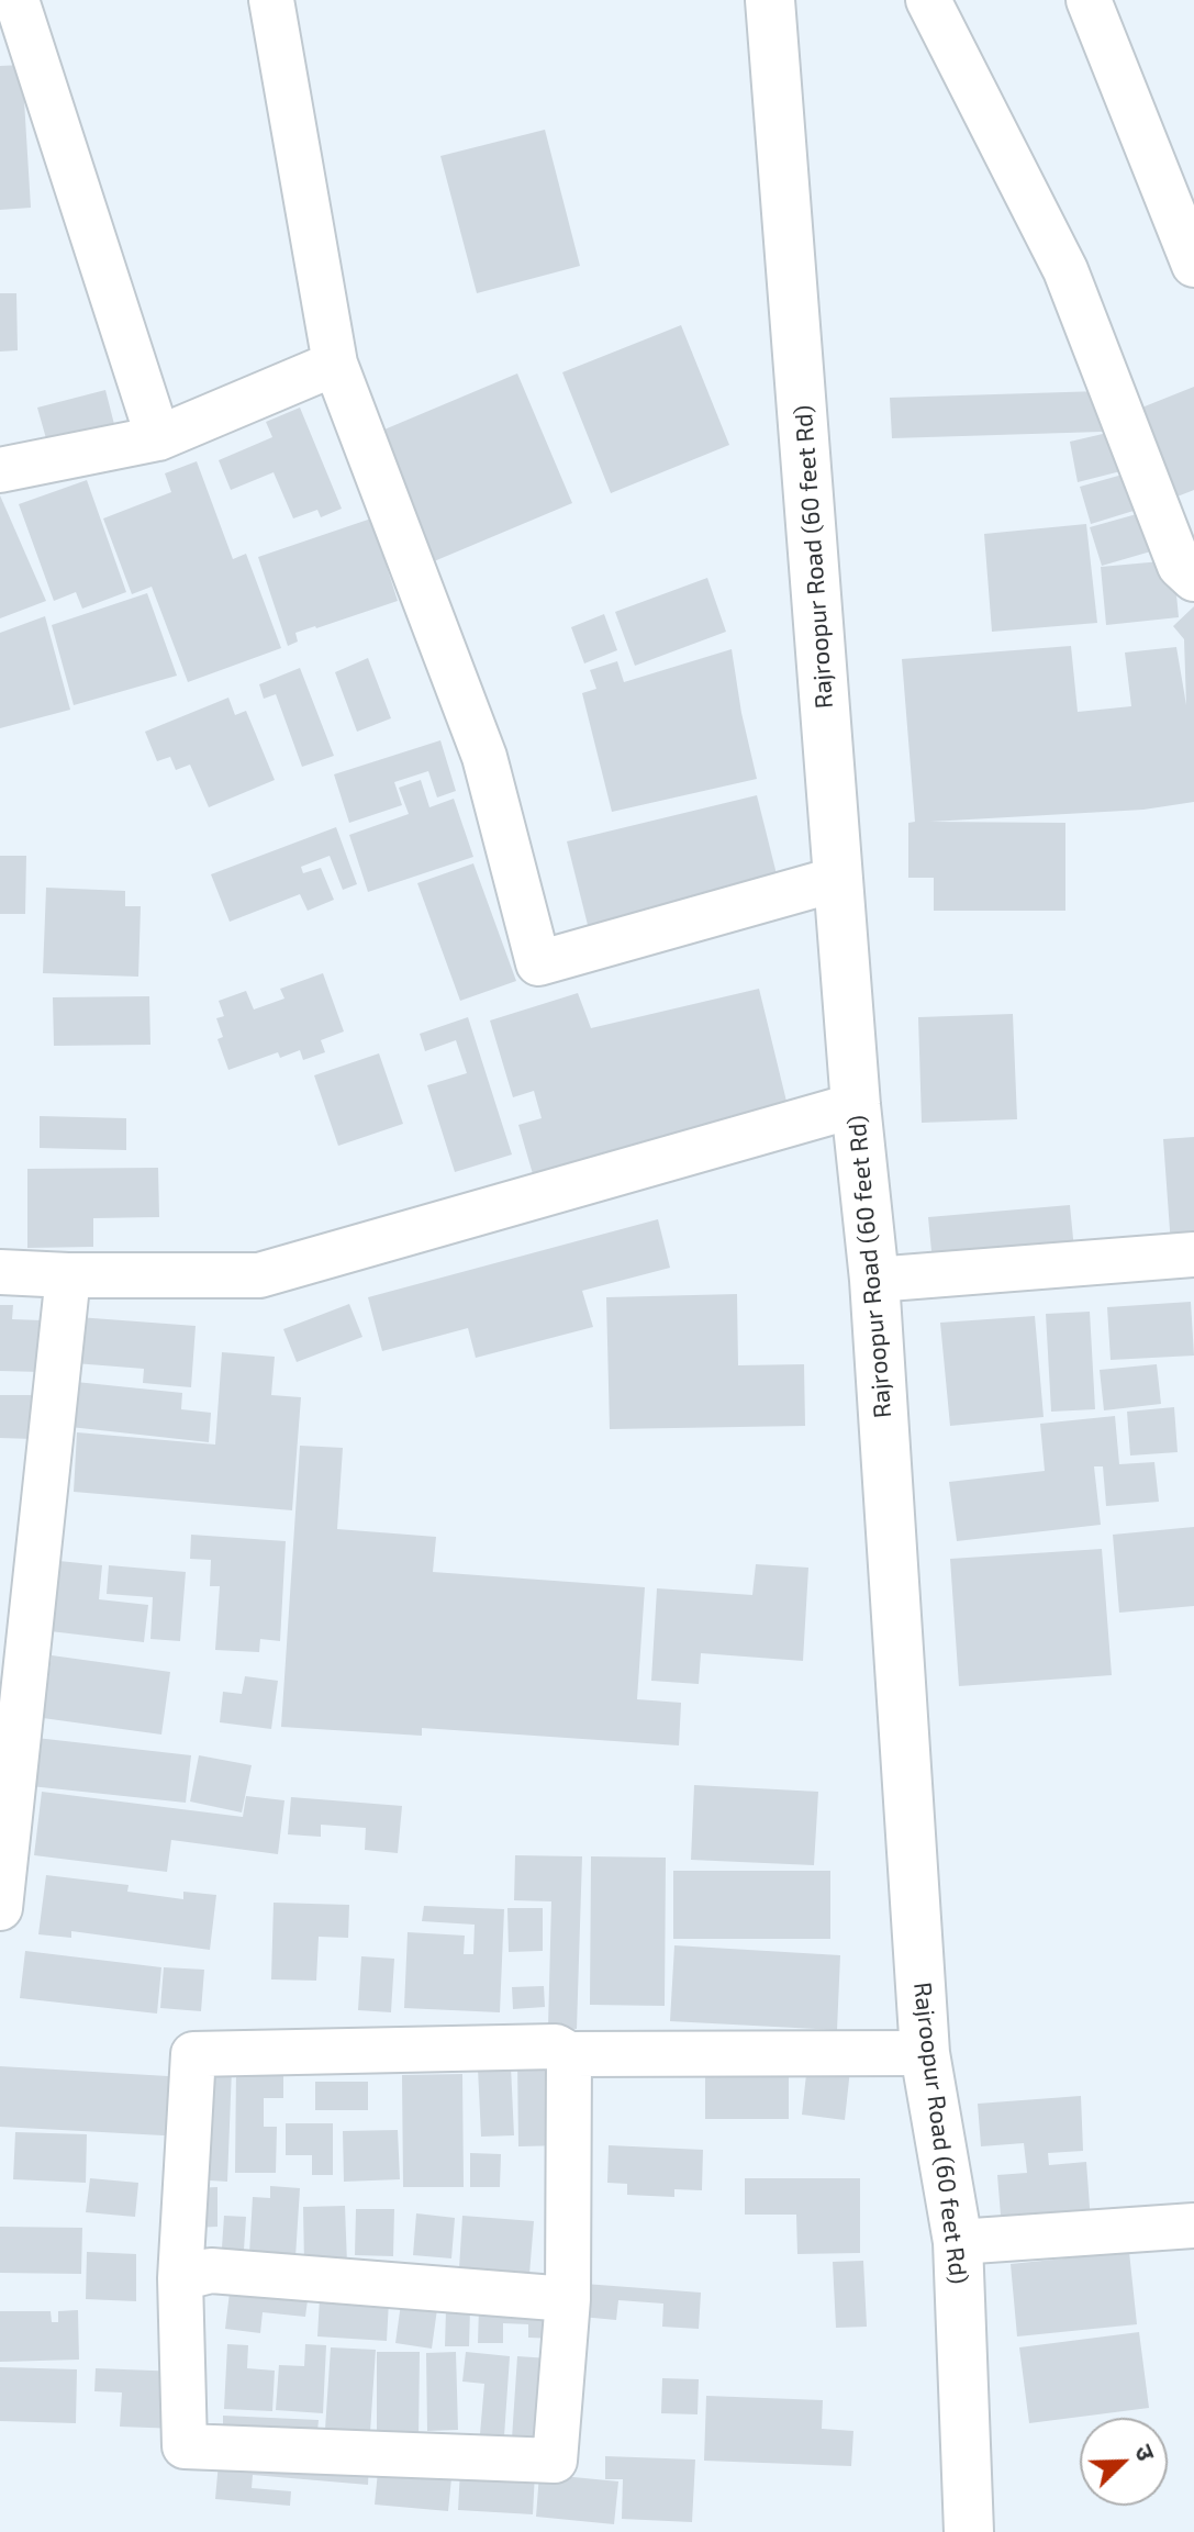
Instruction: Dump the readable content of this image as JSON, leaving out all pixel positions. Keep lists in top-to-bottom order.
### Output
{
  "streets": {
    "main road": ["Rajroopur Road (60 feet Rd)"]
  },
  "north": "top right"
}
